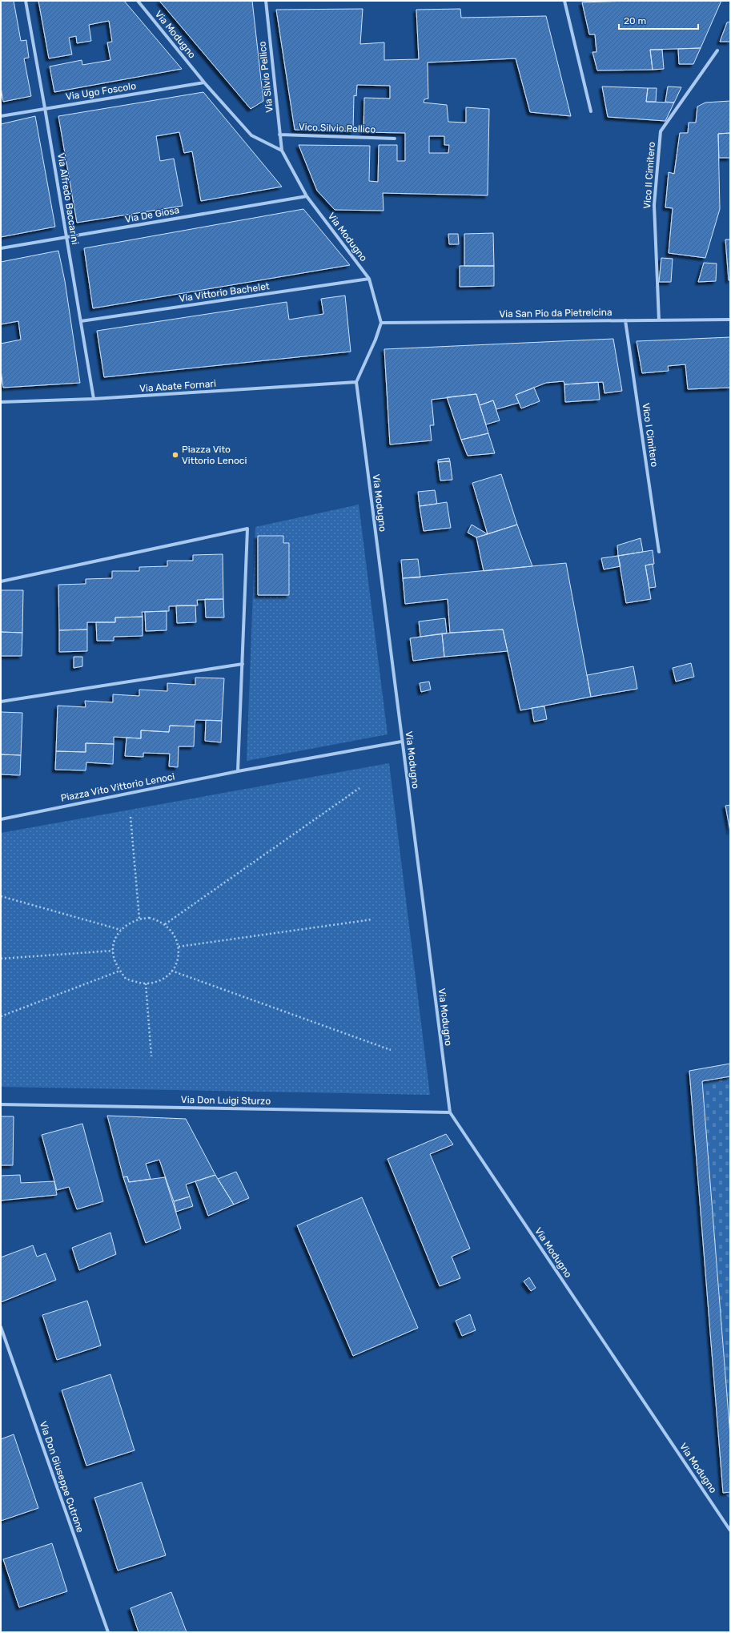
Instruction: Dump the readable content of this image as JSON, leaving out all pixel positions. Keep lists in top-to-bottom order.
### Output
{
  "streets": {
    "street": [
      "Via Modugno",
      "Via Silvio Pellico",
      "Via Ugo Foscolo",
      "Vico Silvio Pellico",
      "Vico II Cimitero",
      "Via Alfredo Baccarini",
      "Via De Giosa",
      "Via Vittorio Bachelet",
      "Via San Pio da Pietrelcina",
      "Via Abate Fornari",
      "Vico I Cimitero",
      "Piazza Vito Vittorio Lenoci",
      "Via Don Luigi Sturzo",
      "Via Don Giuseppe Cutrone"
    ]
  },
  "crossings": [
    ["Via Modugno", "Via Silvio Pellico"],
    ["Via Modugno", "Via Ugo Foscolo"],
    ["Via Modugno", "Via De Giosa"],
    ["Via Modugno", "Via Vittorio Bachelet"],
    ["Via Modugno", "Via San Pio da Pietrelcina"],
    ["Via Modugno", "Via Abate Fornari"],
    ["Via Modugno", "Piazza Vito Vittorio Lenoci"],
    ["Via Modugno", "Via Don Luigi Sturzo"],
    ["Via Silvio Pellico", "Vico Silvio Pellico"],
    ["Via Ugo Foscolo", "Via Alfredo Baccarini"],
    ["Vico II Cimitero", "Via San Pio da Pietrelcina"],
    ["Via Alfredo Baccarini", "Via De Giosa"],
    ["Via Alfredo Baccarini", "Via Vittorio Bachelet"],
    ["Via Alfredo Baccarini", "Via Abate Fornari"],
    ["Via San Pio da Pietrelcina", "Vico I Cimitero"]
  ],
  "places": ["Piazza Vito Vittorio Lenoci"],
  "scale_bar": "20 m"
}
